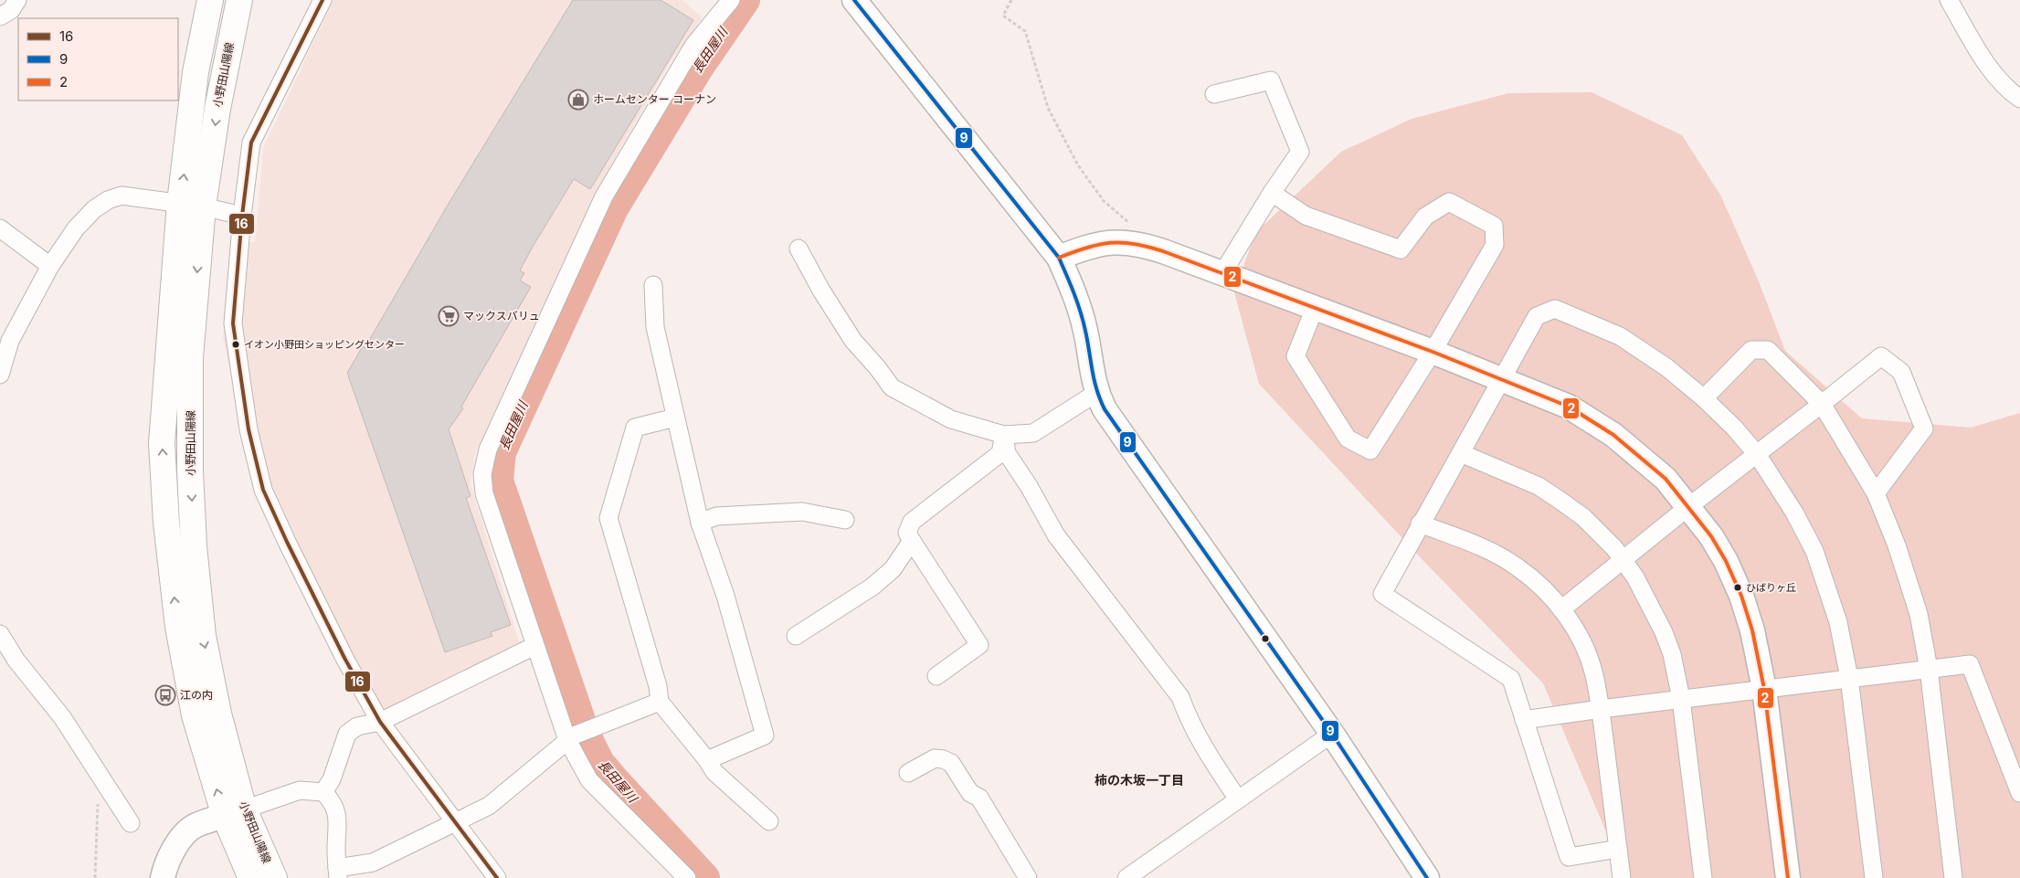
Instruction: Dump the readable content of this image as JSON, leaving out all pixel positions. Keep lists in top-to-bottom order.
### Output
{
  "streets": {
    "main road": ["小野田山陽線"]
  },
  "districts": ["柿の木坂一丁目"],
  "water": ["長田屋川"],
  "places": {
    "shop": ["ホームセンター コーナン"],
    "supermarket": ["マックスバリュ"],
    "other": ["イオン小野田ショッピングセンター", "ひばりヶ丘"],
    "bus stop": ["江の内"]
  },
  "lines": ["transit line 16", "transit line 9", "transit line 2"],
  "legend": ["16", "9", "2"]
}
